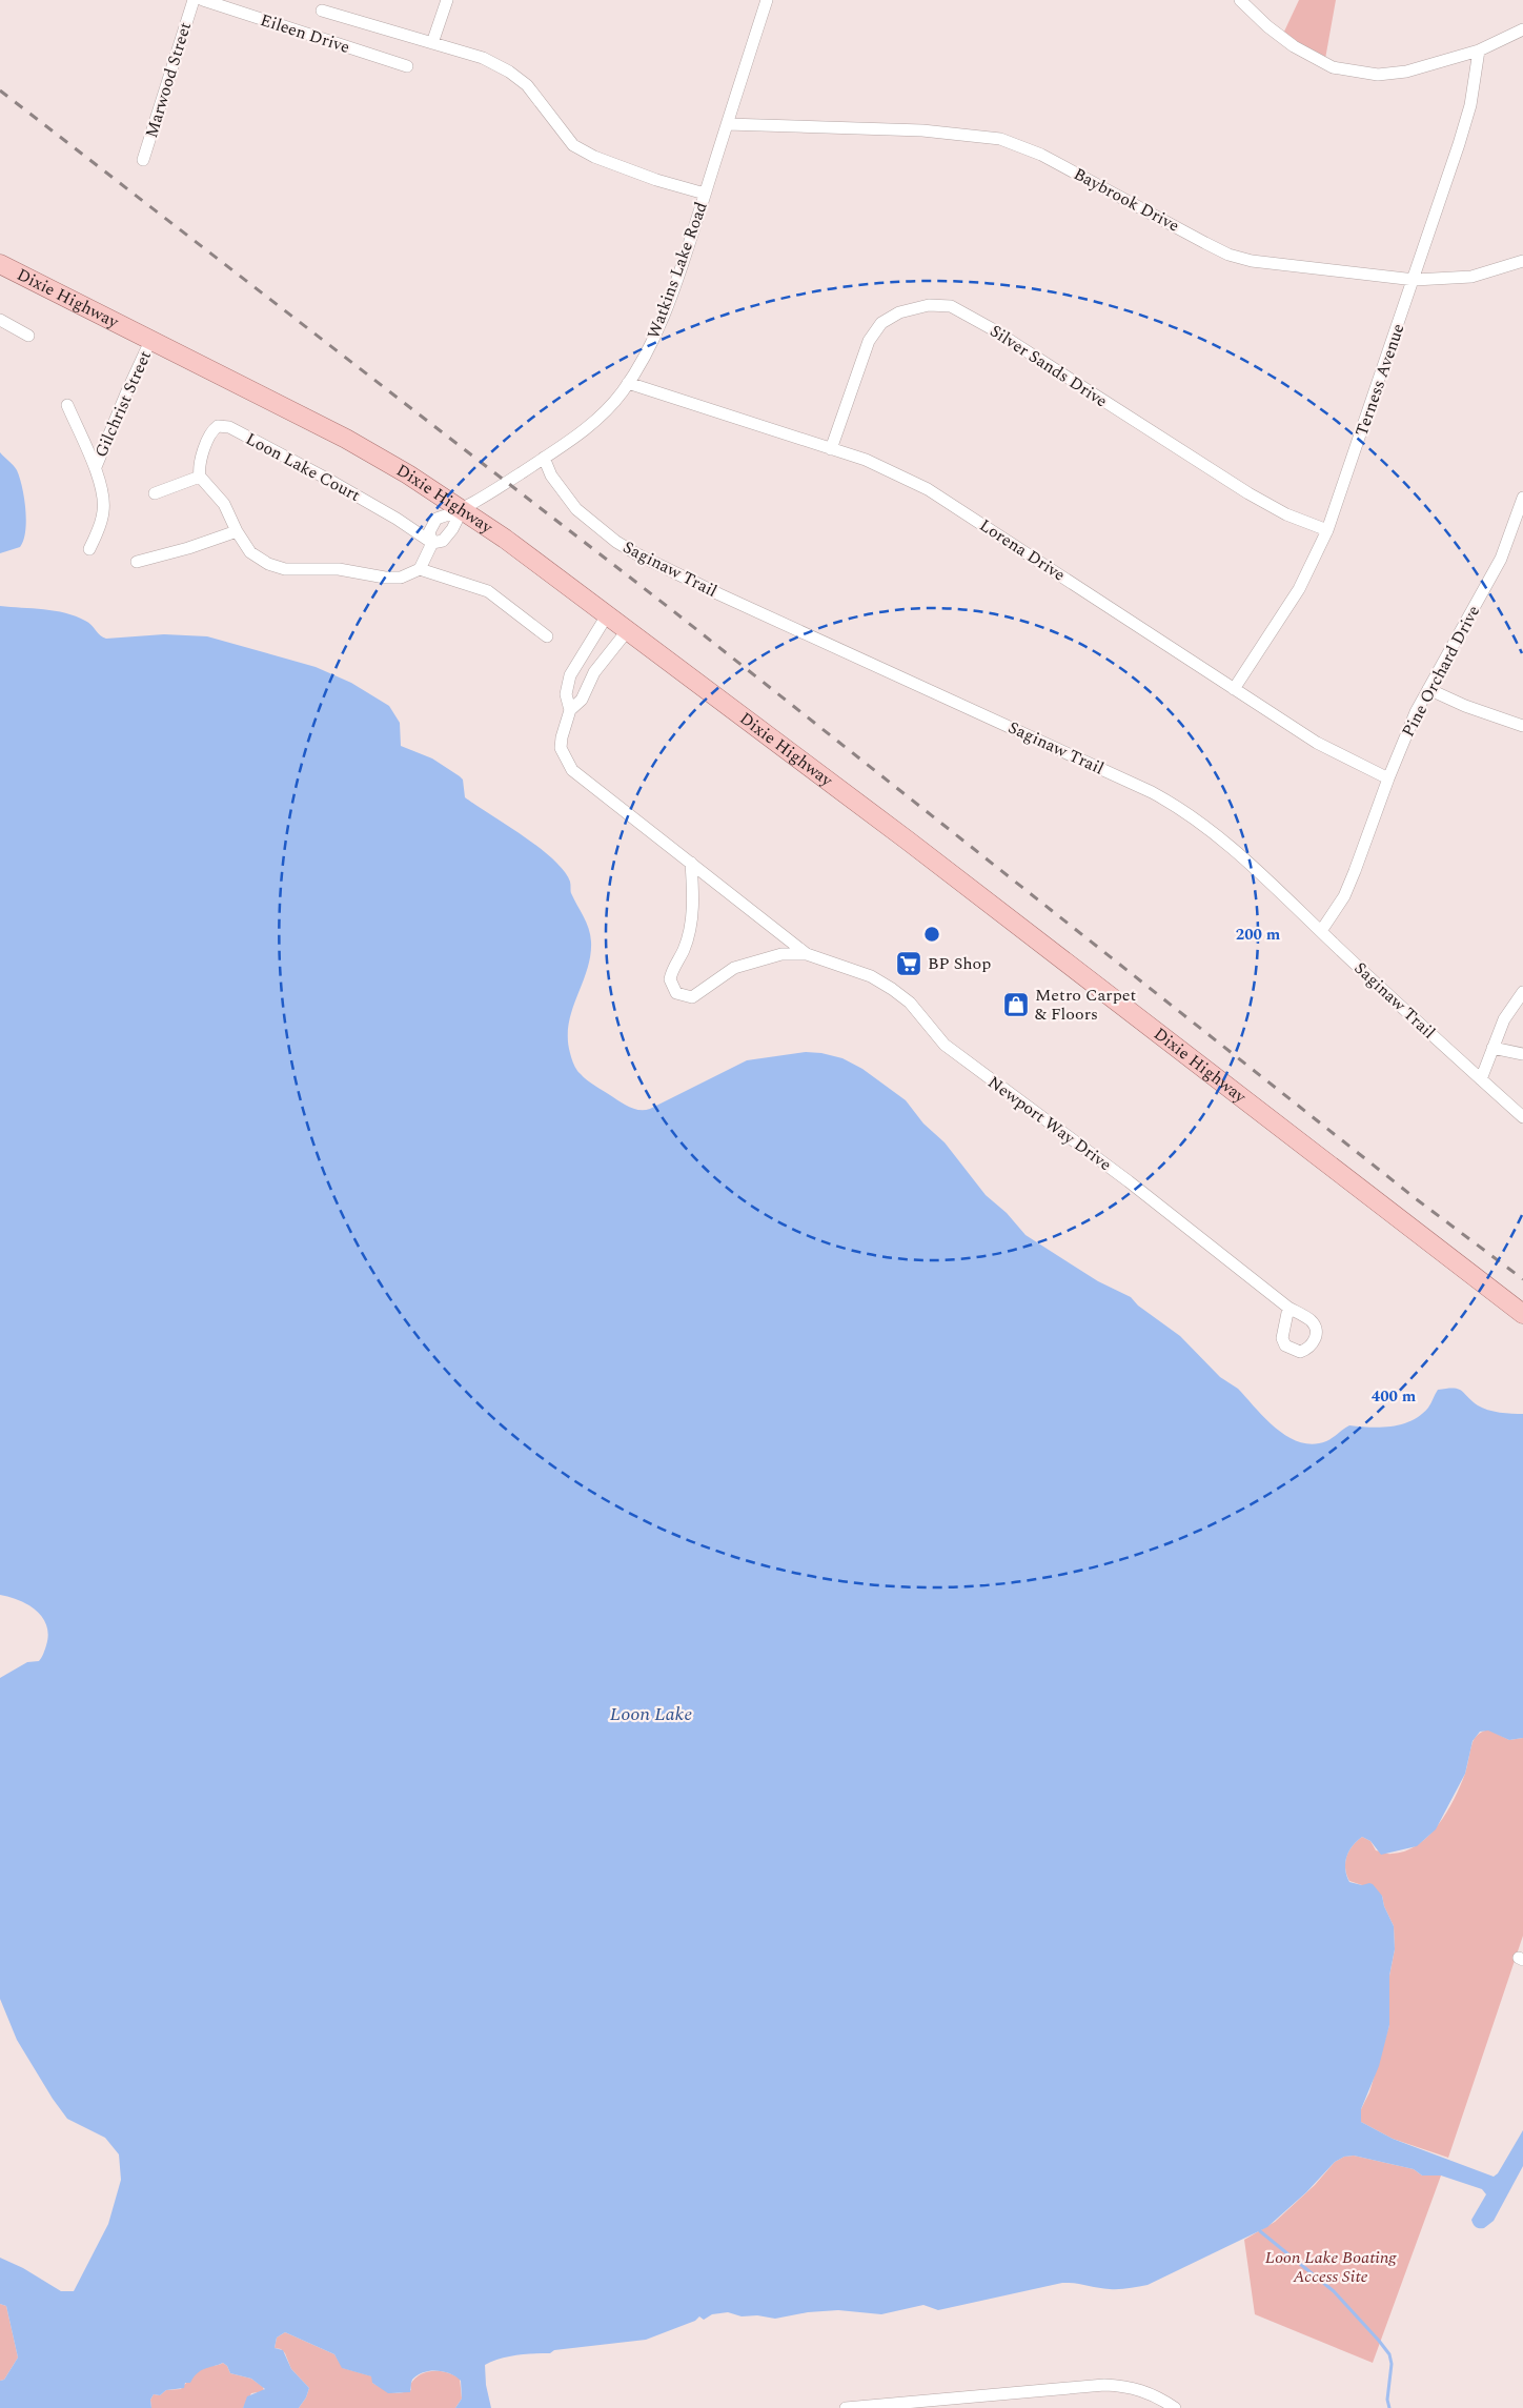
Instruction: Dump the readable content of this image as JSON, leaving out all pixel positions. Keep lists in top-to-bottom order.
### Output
{
  "streets": {
    "main road": ["Dixie Highway"],
    "street": [
      "Eileen Drive",
      "Marwood Street",
      "Baybrook Drive",
      "Watkins Lake Road",
      "Silver Sands Drive",
      "Terness Avenue",
      "Gilchrist Street",
      "Loon Lake Court",
      "Lorena Drive",
      "Saginaw Trail",
      "Pine Orchard Drive",
      "Newport Way Drive"
    ]
  },
  "crossings": [
    ["Baybrook Drive", "Watkins Lake Road"],
    ["Baybrook Drive", "Terness Avenue"],
    ["Watkins Lake Road", "Dixie Highway"],
    ["Watkins Lake Road", "Loon Lake Court"],
    ["Watkins Lake Road", "Lorena Drive"],
    ["Watkins Lake Road", "Saginaw Trail"],
    ["Dixie Highway", "Gilchrist Street"],
    ["Dixie Highway", "Newport Way Drive"],
    ["Silver Sands Drive", "Terness Avenue"],
    ["Silver Sands Drive", "Lorena Drive"],
    ["Terness Avenue", "Lorena Drive"],
    ["Lorena Drive", "Pine Orchard Drive"],
    ["Saginaw Trail", "Pine Orchard Drive"]
  ],
  "water": ["Loon Lake"],
  "parks": ["Loon Lake Boating Access Site"],
  "places": {
    "supermarket": ["BP Shop"],
    "shop": ["Metro Carpet & Floors"]
  },
  "rings": ["200 m", "400 m"]
}
